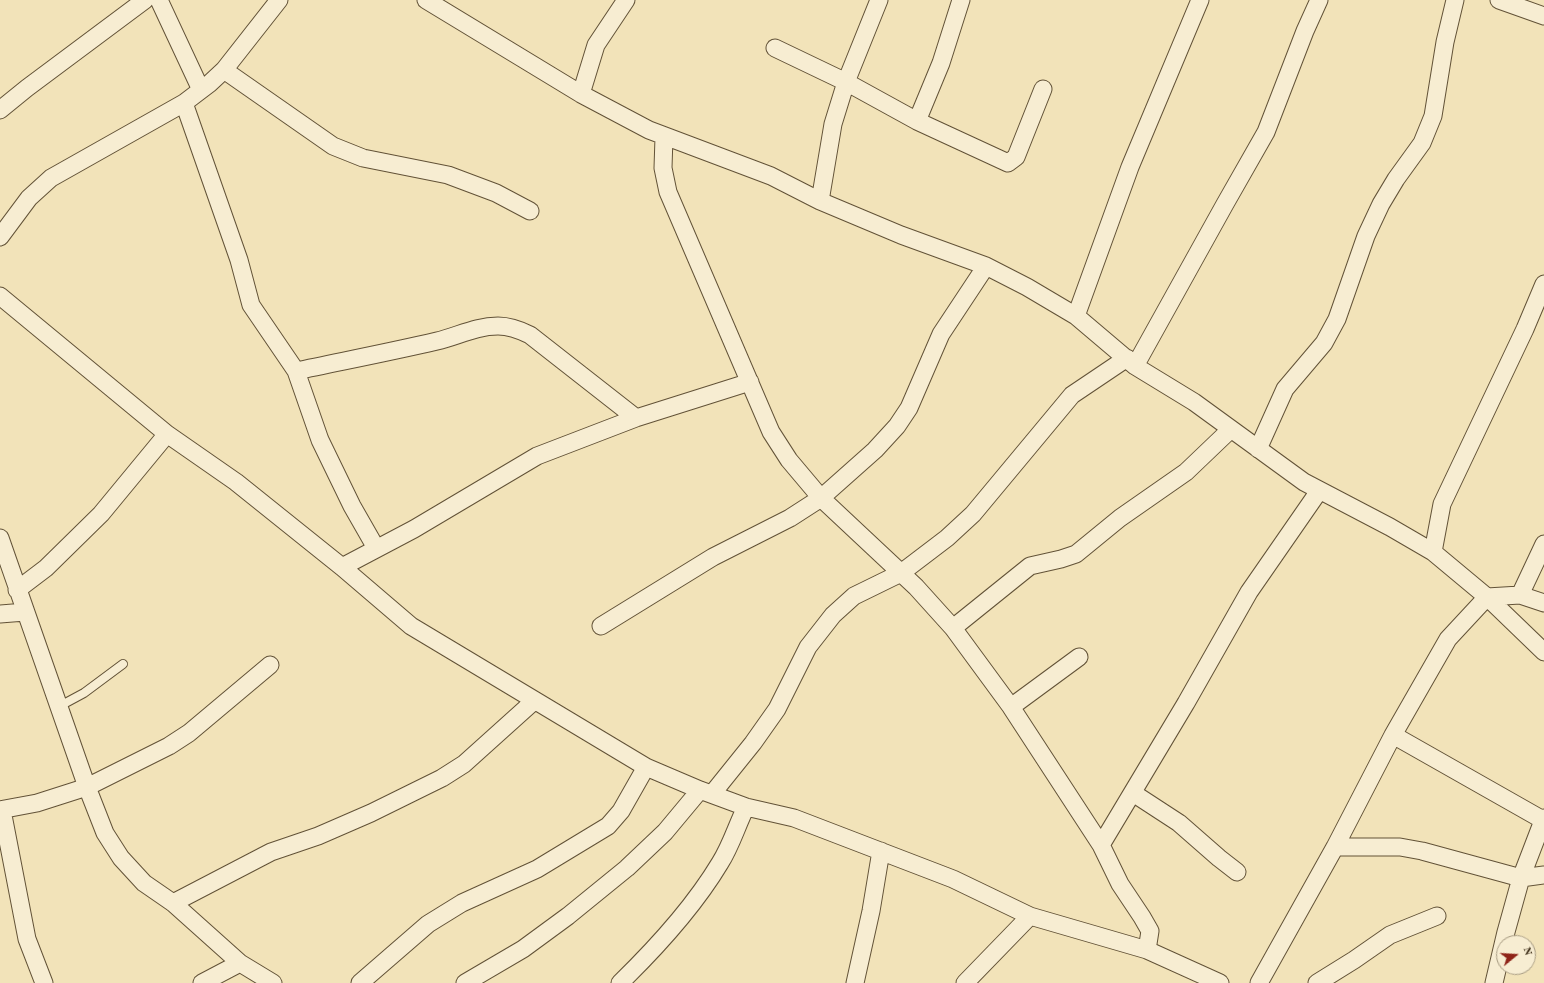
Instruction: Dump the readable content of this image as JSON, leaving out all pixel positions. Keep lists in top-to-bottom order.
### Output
{
  "north": "right"
}
